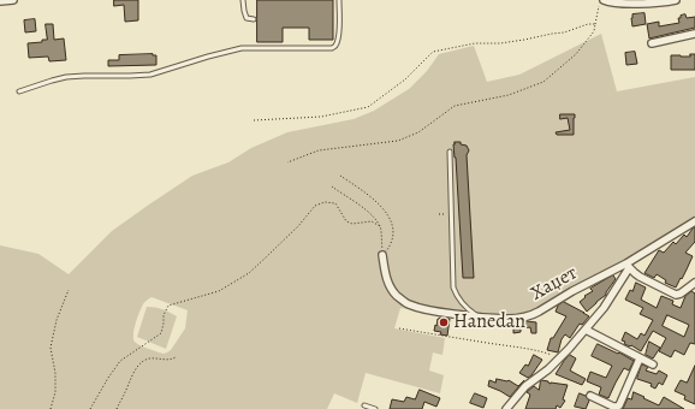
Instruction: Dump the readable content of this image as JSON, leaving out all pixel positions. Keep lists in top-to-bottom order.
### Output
{
  "streets": {
    "street": ["Хаџет"]
  },
  "places": ["Hanedan"]
}
